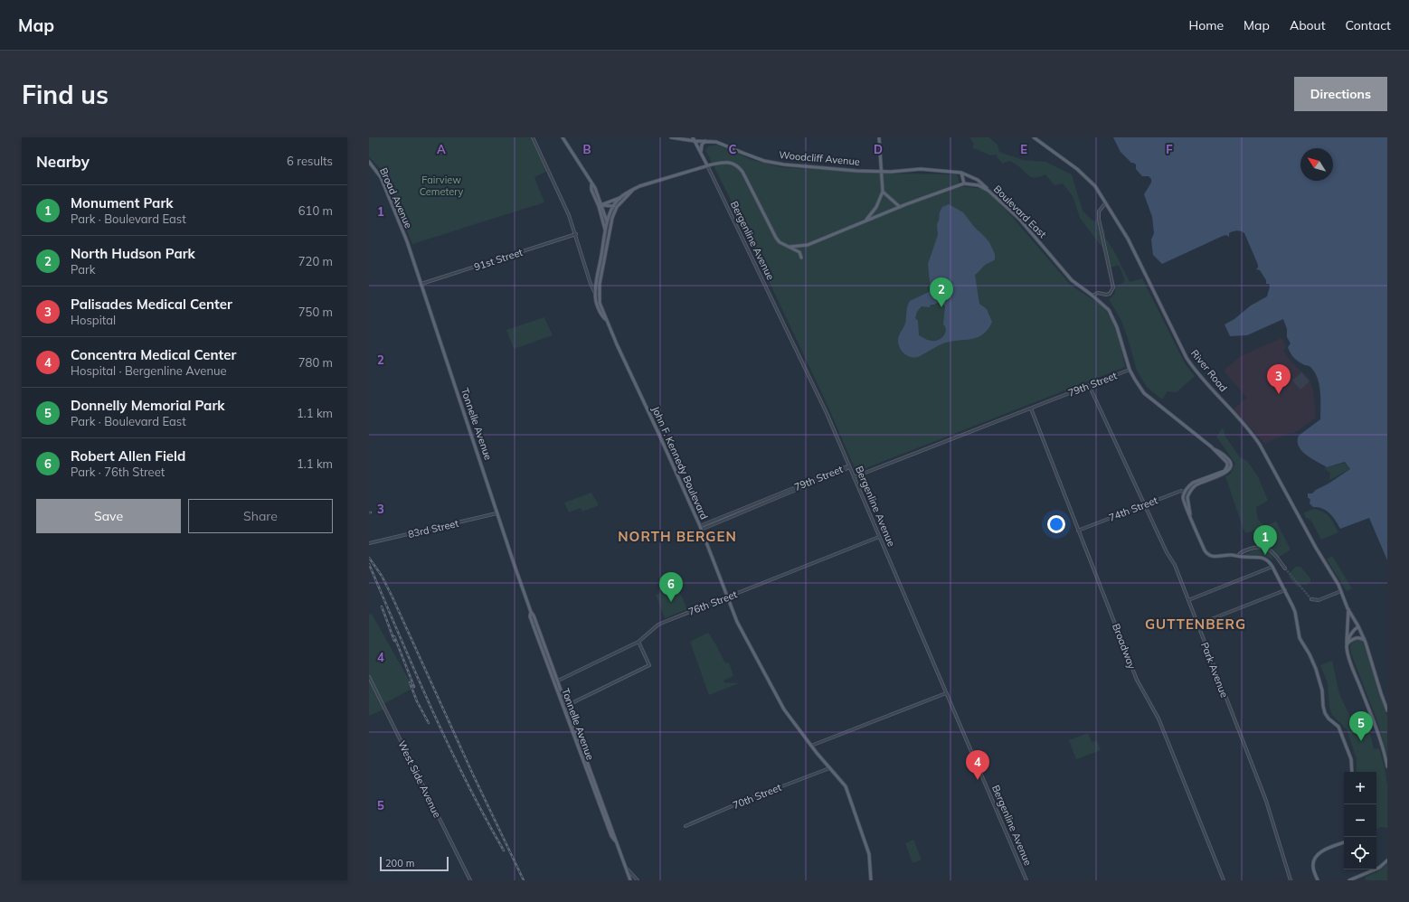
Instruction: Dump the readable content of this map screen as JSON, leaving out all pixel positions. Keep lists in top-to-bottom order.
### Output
{
  "streets": {
    "main road": [
      "Woodcliff Avenue",
      "Broad Avenue",
      "Boulevard East",
      "Bergenline Avenue",
      "River Road",
      "Tonnelle Avenue",
      "John F. Kennedy Boulevard"
    ],
    "street": [
      "91st Street",
      "79th Street",
      "74th Street",
      "83rd Street",
      "76th Street",
      "Broadway",
      "Park Avenue",
      "West Side Avenue",
      "70th Street"
    ]
  },
  "crossings": [
    ["Woodcliff Avenue", "Boulevard East"],
    ["Broad Avenue", "Tonnelle Avenue"],
    ["Boulevard East", "79th Street"],
    ["Boulevard East", "74th Street"],
    ["Bergenline Avenue", "79th Street"],
    ["Bergenline Avenue", "John F. Kennedy Boulevard"],
    ["Bergenline Avenue", "76th Street"],
    ["91st Street", "Tonnelle Avenue"],
    ["79th Street", "John F. Kennedy Boulevard"],
    ["79th Street", "Broadway"],
    ["79th Street", "Park Avenue"],
    ["Tonnelle Avenue", "83rd Street"],
    ["Tonnelle Avenue", "76th Street"],
    ["John F. Kennedy Boulevard", "76th Street"],
    ["John F. Kennedy Boulevard", "70th Street"],
    ["74th Street", "Broadway"],
    ["74th Street", "Park Avenue"]
  ],
  "districts": ["NORTH BERGEN", "GUTTENBERG"],
  "parks": ["Fairview Cemetery"],
  "scale_bar": "200 m",
  "north": "top left",
  "page": {
    "header": "Map",
    "nav": [
      "Home",
      "Map",
      "About",
      "Contact"
    ],
    "buttons": [
      "Directions",
      ["Save", "Share"]
    ],
    "title": "Find us",
    "heading": ["Nearby", "6 results"],
    "list": [
      {
        "mark": "1",
        "name": "Monument Park",
        "note": "Park · Boulevard East",
        "value": "610 m"
      },
      {
        "mark": "2",
        "name": "North Hudson Park",
        "note": "Park",
        "value": "720 m"
      },
      {
        "mark": "3",
        "name": "Palisades Medical Center",
        "note": "Hospital",
        "value": "750 m"
      },
      {
        "mark": "4",
        "name": "Concentra Medical Center",
        "note": "Hospital · Bergenline Avenue",
        "value": "780 m"
      },
      {
        "mark": "5",
        "name": "Donnelly Memorial Park",
        "note": "Park · Boulevard East",
        "value": "1.1 km"
      },
      {
        "mark": "6",
        "name": "Robert Allen Field",
        "note": "Park · 76th Street",
        "value": "1.1 km"
      }
    ],
    "pins": [
      "2",
      "3",
      "1",
      "6",
      "5",
      "4"
    ],
    "map_buttons": ["+", "−"],
    "scale": "200 m"
  },
  "grid": {
    "columns": [
      "A",
      "B",
      "C",
      "D",
      "E",
      "F"
    ],
    "rows": [
      "1",
      "2",
      "3",
      "4",
      "5"
    ]
  }
}
